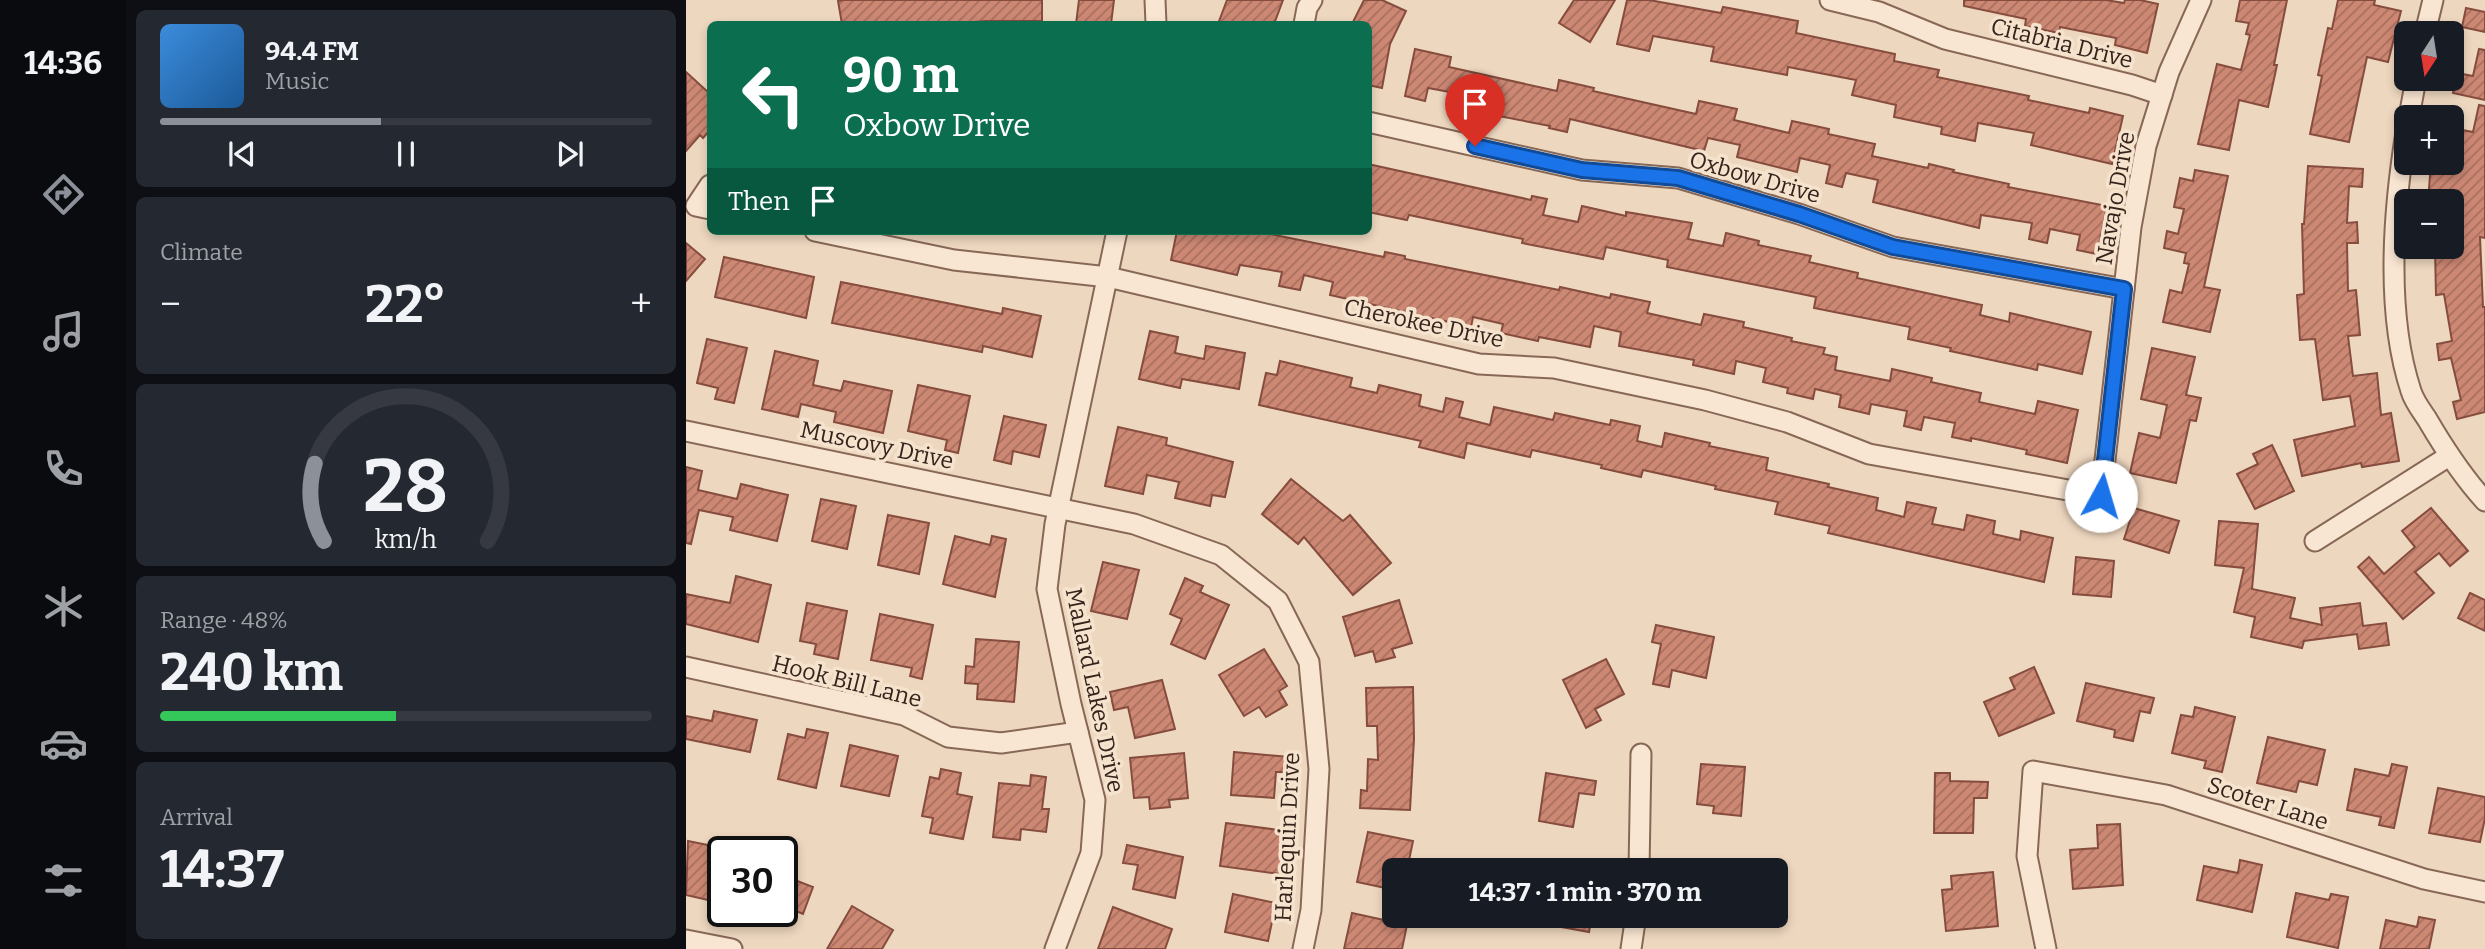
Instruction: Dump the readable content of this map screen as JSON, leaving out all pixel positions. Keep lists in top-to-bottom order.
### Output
{
  "streets": {
    "street": [
      "Citabria Drive",
      "Oxbow Drive",
      "Navajo Drive",
      "Cherokee Drive",
      "Muscovy Drive",
      "Hook Bill Lane",
      "Mallard Lakes Drive",
      "Scoter Lane",
      "Harlequin Drive"
    ]
  },
  "crossings": [
    ["Citabria Drive", "Navajo Drive"],
    ["Oxbow Drive", "Navajo Drive"],
    ["Navajo Drive", "Cherokee Drive"],
    ["Cherokee Drive", "Mallard Lakes Drive"],
    ["Muscovy Drive", "Mallard Lakes Drive"],
    ["Muscovy Drive", "Harlequin Drive"],
    ["Hook Bill Lane", "Mallard Lakes Drive"],
    ["Mallard Lakes Drive", "Harlequin Drive"]
  ],
  "north": "bottom",
  "page": {
    "tabs": "14:36",
    "map_buttons": ["+", "−"],
    "turn": ["90 m", "Oxbow Drive"],
    "song": ["94.4 FM", "Music"],
    "then": "Then",
    "tile": [
      "Climate",
      ["Range · 48%", "240 km"],
      ["Arrival", "14:37"]
    ],
    "heat": ["−", "22°", "+"],
    "limit": "30",
    "trip": "14:37 · 1 min · 370 m",
    "gauge": ["28", "km/h"]
  }
}
